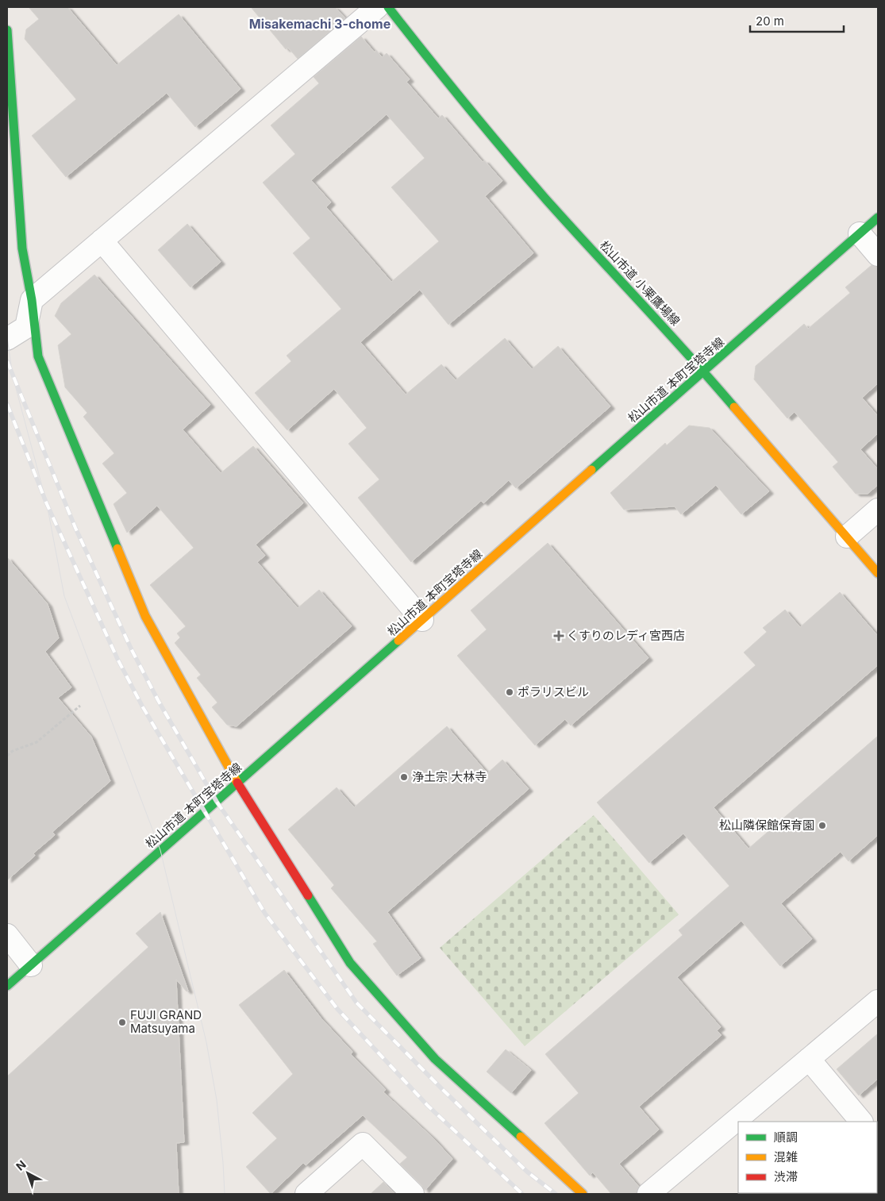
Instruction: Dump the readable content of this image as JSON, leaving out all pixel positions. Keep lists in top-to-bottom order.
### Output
{
  "streets": {
    "street": ["松山市道 小栗鷹場線", "松山市道 本町宝塔寺線"]
  },
  "crossings": [
    ["松山市道 小栗鷹場線", "松山市道 本町宝塔寺線"]
  ],
  "districts": ["Misakemachi 3-chome"],
  "places": {
    "health": ["くすりのレディ宮西店"],
    "other": [
      "ポラリスビル",
      "浄土宗 大林寺",
      "松山隣保館保育園",
      "FUJI GRAND Matsuyama"
    ]
  },
  "legend": ["順調", "混雑", "渋滞"],
  "scale_bar": "20 m",
  "north": "top left"
}
